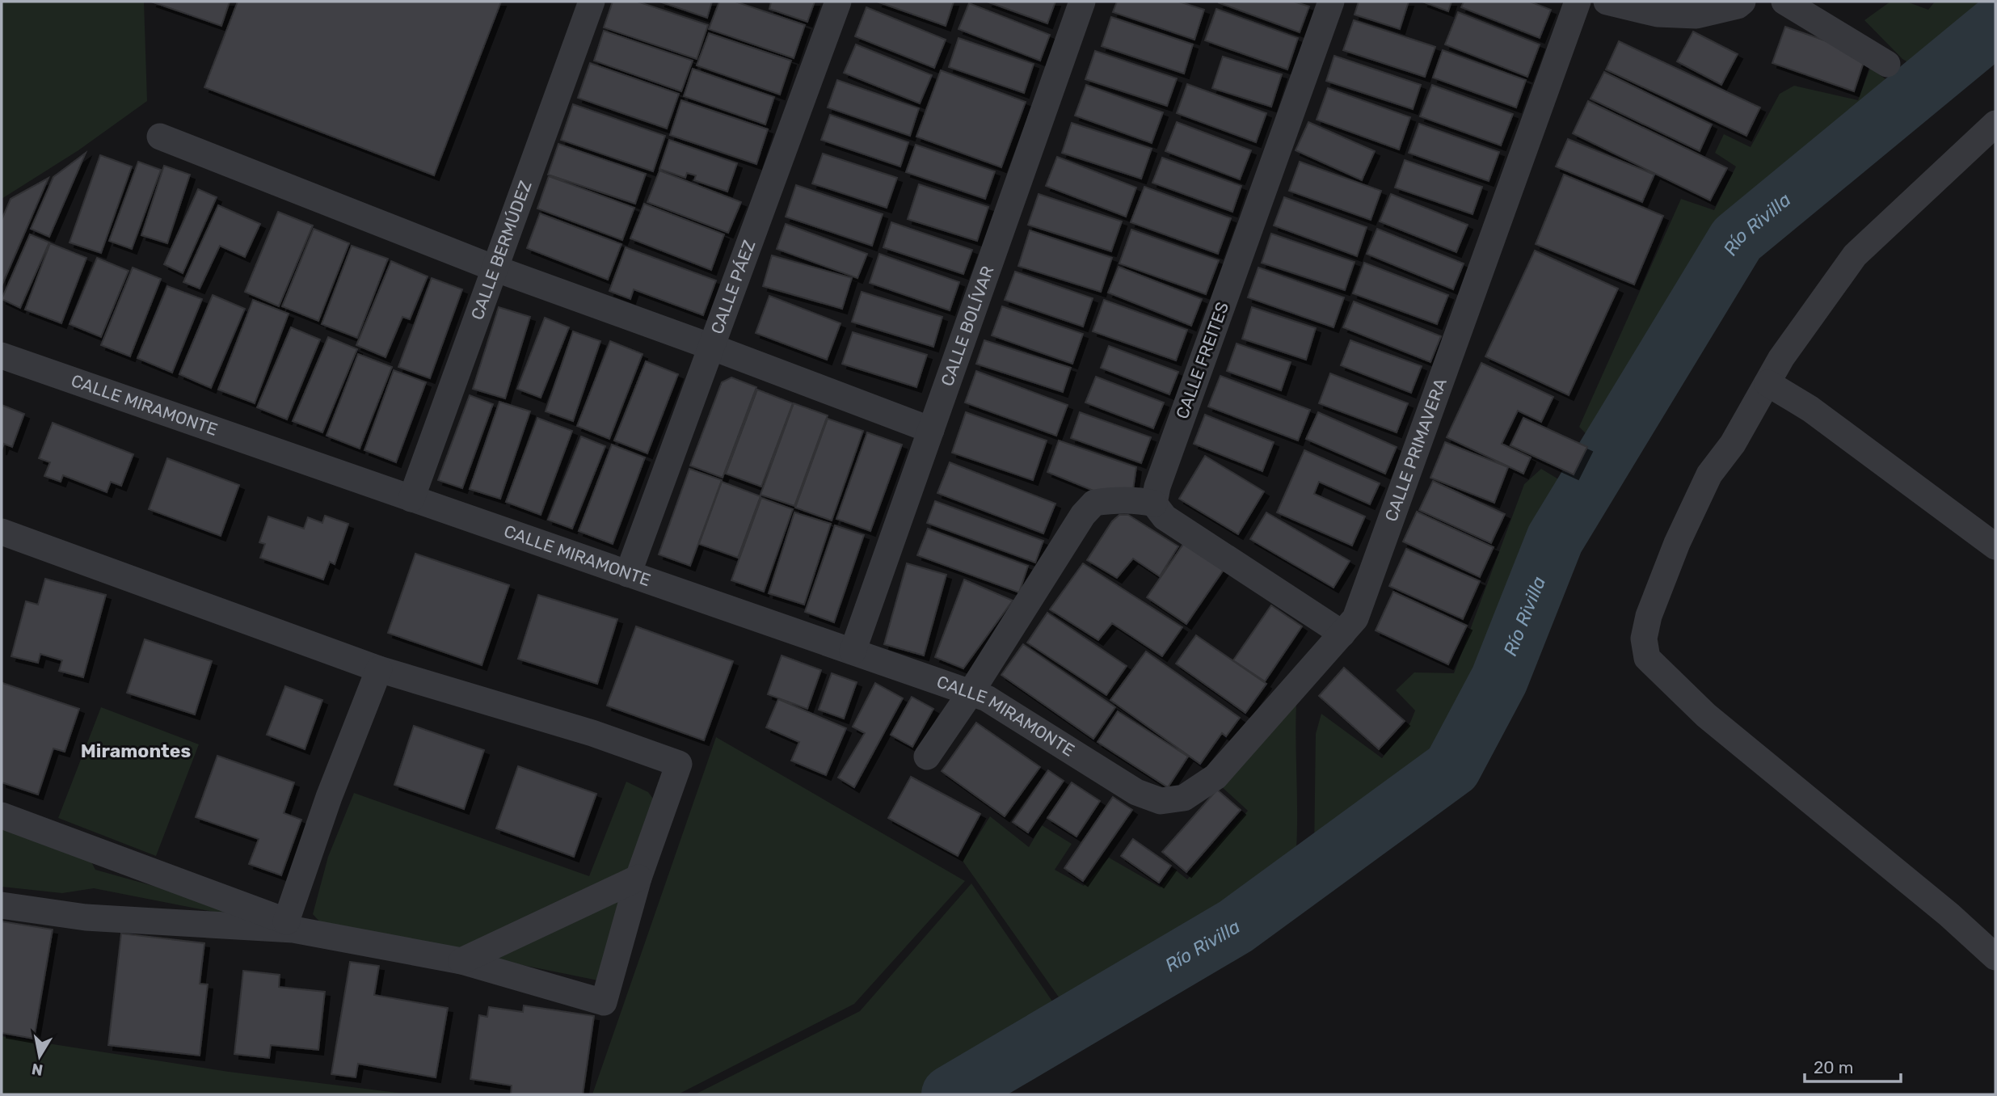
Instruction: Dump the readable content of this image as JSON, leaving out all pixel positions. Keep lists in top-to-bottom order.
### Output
{
  "streets": {
    "street": [
      "CALLE BERMÚDEZ",
      "CALLE PÁEZ",
      "CALLE BOLÍVAR",
      "CALLE FREITES",
      "CALLE MIRAMONTE",
      "CALLE PRIMAVERA"
    ]
  },
  "crossings": [
    ["CALLE BERMÚDEZ", "CALLE MIRAMONTE"],
    ["CALLE PÁEZ", "CALLE MIRAMONTE"],
    ["CALLE BOLÍVAR", "CALLE MIRAMONTE"],
    ["CALLE MIRAMONTE", "CALLE PRIMAVERA"]
  ],
  "districts": ["Miramontes"],
  "water": ["Río Rivilla"],
  "scale_bar": "20 m",
  "north": "bottom"
}
